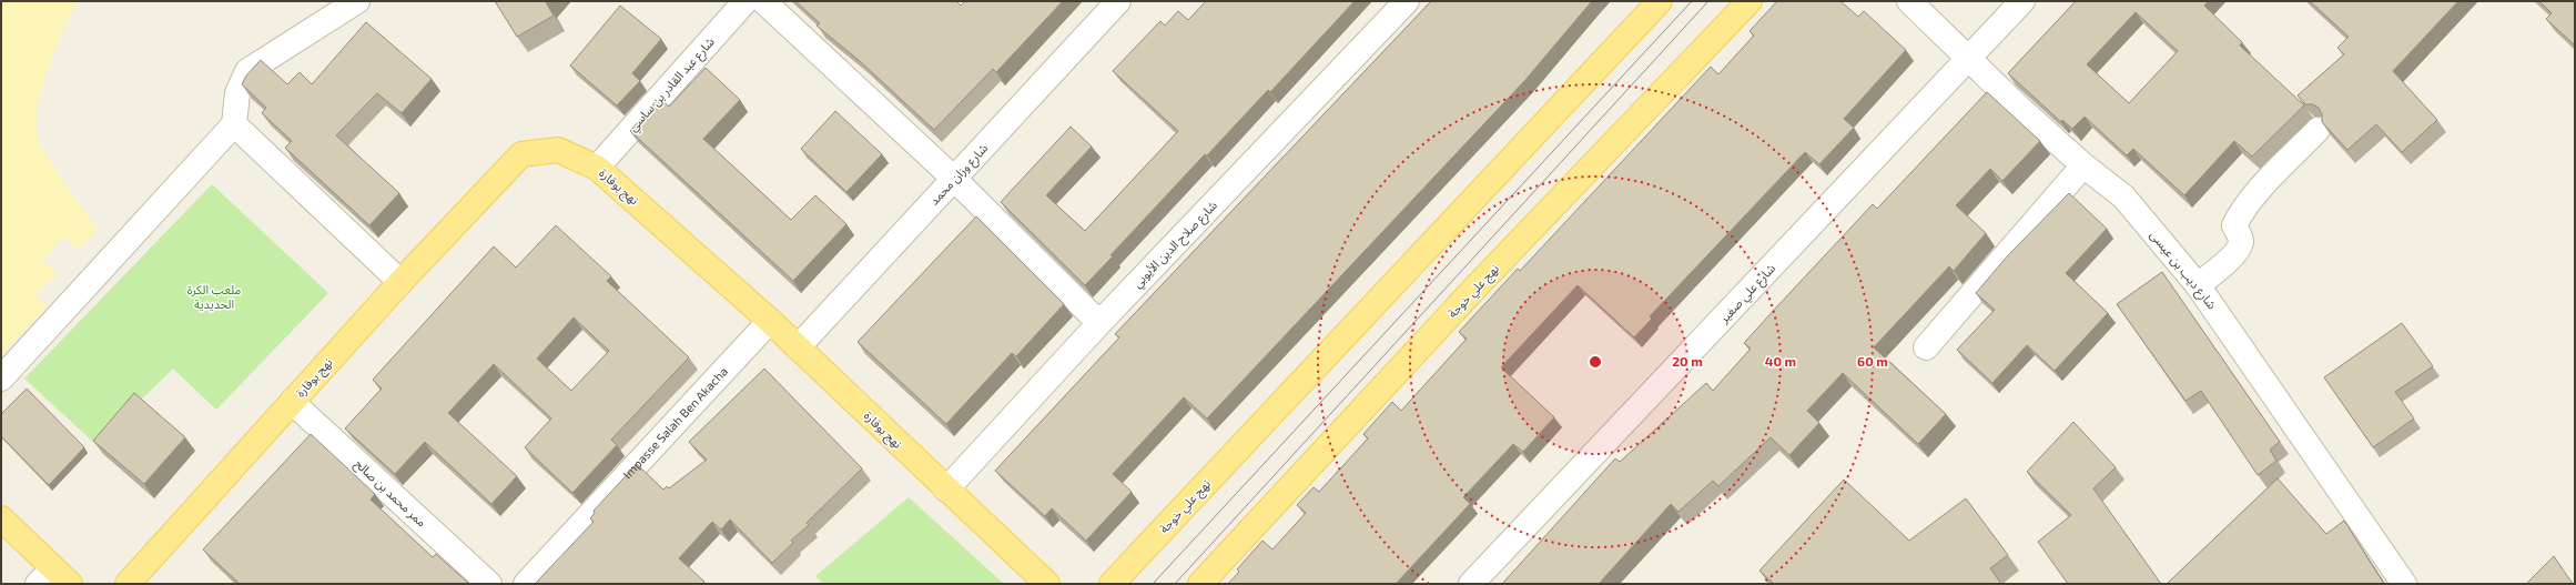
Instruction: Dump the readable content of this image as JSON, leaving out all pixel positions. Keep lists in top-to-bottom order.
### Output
{
  "streets": {
    "main road": ["نهج بوقارة", "نهج علي خوجة"],
    "street": [
      "شارع عبد القادر بن ساسي",
      "شارع وزان محمد",
      "شارع صلاح الدين الأيوبي",
      "شارع ديب بن عيسى",
      "شارع علي صغير",
      "Impasse Salah Ben Akacha",
      "ممر محمد بن صالح"
    ]
  },
  "crossings": [
    ["شارع عبد القادر بن ساسي", "نهج بوقارة"],
    ["شارع وزان محمد", "نهج بوقارة"],
    ["نهج بوقارة", "شارع صلاح الدين الأيوبي"],
    ["نهج بوقارة", "Impasse Salah Ben Akacha"],
    ["نهج بوقارة", "ممر محمد بن صالح"],
    ["شارع ديب بن عيسى", "شارع علي صغير"]
  ],
  "parks": ["ملعب الكرة الحديدية"],
  "rings": ["20 m", "40 m", "60 m"]
}
